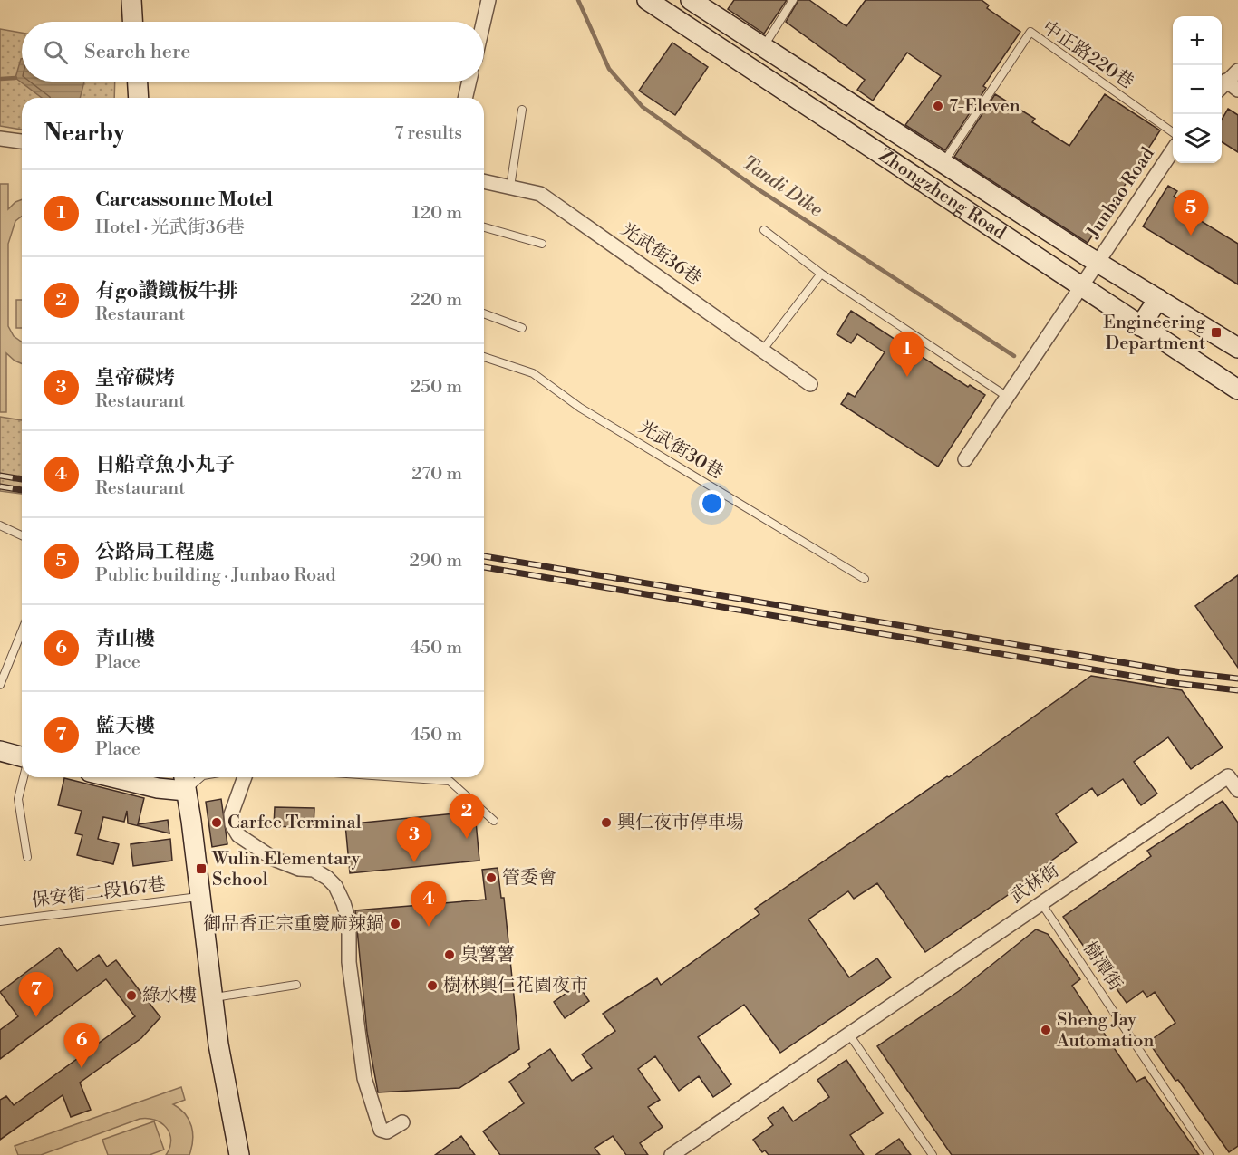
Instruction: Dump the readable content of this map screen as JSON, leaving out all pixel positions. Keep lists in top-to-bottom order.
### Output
{
  "streets": {
    "main road": ["Zhongzheng Road"],
    "street": ["Junbao Road", "光武街36巷", "武林街"],
    "lane": [
      "中正路220巷",
      "光武街30巷",
      "保安街二段167巷",
      "樹潭街"
    ]
  },
  "crossings": [
    ["中正路220巷", "Zhongzheng Road"],
    ["Junbao Road", "Zhongzheng Road"],
    ["武林街", "樹潭街"]
  ],
  "water": ["Tandi Dike"],
  "places": {
    "other": [
      "7-Eleven",
      "Carfee Terminal",
      "興仁夜市停車場",
      "管委會",
      "御品香正宗重慶麻辣鍋",
      "臭薯薯",
      "樹林興仁花園夜市",
      "綠水樓",
      "Sheng Jay Automation"
    ],
    "transit": ["Engineering Department", "Wulin Elementary School"]
  },
  "page": {
    "map_buttons": ["+", "−"],
    "search": "Search here",
    "heading": ["Nearby", "7 results"],
    "list": [
      {
        "mark": "1",
        "name": "Carcassonne Motel",
        "note": "Hotel · 光武街36巷",
        "value": "120 m"
      },
      {
        "mark": "2",
        "name": "有go讚鐵板牛排",
        "note": "Restaurant",
        "value": "220 m"
      },
      {
        "mark": "3",
        "name": "皇帝碳烤",
        "note": "Restaurant",
        "value": "250 m"
      },
      {
        "mark": "4",
        "name": "日船章魚小丸子",
        "note": "Restaurant",
        "value": "270 m"
      },
      {
        "mark": "5",
        "name": "公路局工程處",
        "note": "Public building · Junbao Road",
        "value": "290 m"
      },
      {
        "mark": "6",
        "name": "青山樓",
        "note": "Place",
        "value": "450 m"
      },
      {
        "mark": "7",
        "name": "藍天樓",
        "note": "Place",
        "value": "450 m"
      }
    ],
    "pins": [
      "5",
      "1",
      "2",
      "3",
      "4",
      "7",
      "6"
    ]
  }
}
